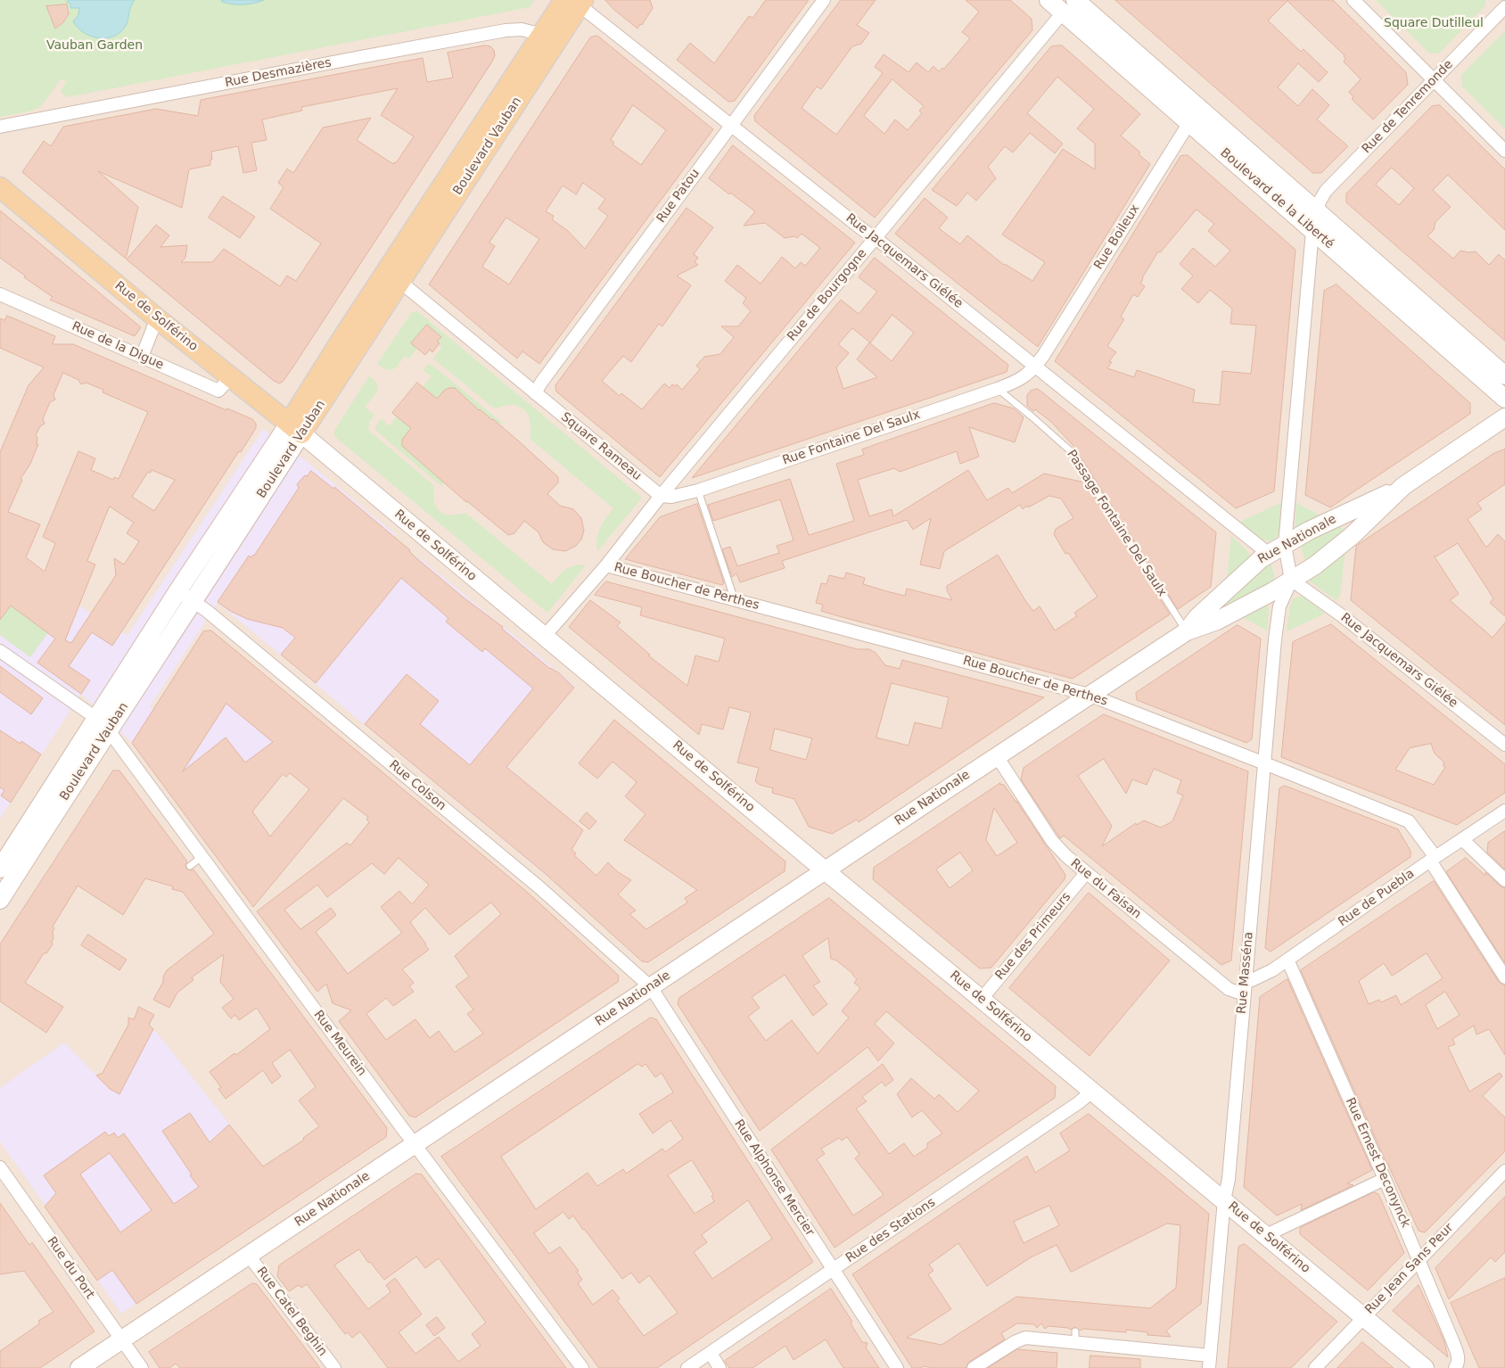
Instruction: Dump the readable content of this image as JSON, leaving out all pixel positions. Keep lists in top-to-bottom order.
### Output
{
  "streets": {
    "main road": [
      "Boulevard Vauban",
      "Boulevard de la Liberté",
      "Rue de Solférino",
      "Rue Nationale"
    ],
    "street": [
      "Rue Desmazières",
      "Rue de Tenremonde",
      "Rue Patou",
      "Rue Boileux",
      "Rue Jacquemars Giélée",
      "Rue de Bourgogne",
      "Rue de la Digue",
      "Rue Fontaine Del Saulx",
      "Square Rameau",
      "Rue Boucher de Perthes",
      "Rue Colson",
      "Rue du Faisan",
      "Rue de Puebla",
      "Rue des Primeurs",
      "Rue Masséna",
      "Rue Meurein",
      "Rue Ernest Deconynck",
      "Rue Alphonse Mercier",
      "Rue des Stations",
      "Rue du Port",
      "Rue Jean Sans Peur",
      "Rue Catel Beghin"
    ],
    "lane": ["Passage Fontaine Del Saulx"]
  },
  "crossings": [
    ["Rue Desmazières", "Boulevard Vauban"],
    ["Rue de Tenremonde", "Boulevard de la Liberté"],
    ["Rue de Tenremonde", "Rue Jacquemars Giélée"],
    ["Rue de Tenremonde", "Rue Nationale"],
    ["Rue de Tenremonde", "Rue Masséna"],
    ["Boulevard Vauban", "Rue Jacquemars Giélée"],
    ["Boulevard Vauban", "Rue de Solférino"],
    ["Boulevard Vauban", "Square Rameau"],
    ["Boulevard Vauban", "Rue Colson"],
    ["Boulevard Vauban", "Rue Meurein"],
    ["Rue Patou", "Rue Jacquemars Giélée"],
    ["Rue Patou", "Square Rameau"],
    ["Boulevard de la Liberté", "Rue Boileux"],
    ["Boulevard de la Liberté", "Rue de Bourgogne"],
    ["Rue Boileux", "Rue Jacquemars Giélée"],
    ["Rue Boileux", "Rue Fontaine Del Saulx"],
    ["Rue Jacquemars Giélée", "Rue de Bourgogne"],
    ["Rue Jacquemars Giélée", "Rue Fontaine Del Saulx"],
    ["Rue Jacquemars Giélée", "Rue Nationale"],
    ["Rue Jacquemars Giélée", "Rue Masséna"],
    ["Rue de Bourgogne", "Rue Fontaine Del Saulx"],
    ["Rue de Bourgogne", "Square Rameau"],
    ["Rue de Solférino", "Rue de la Digue"],
    ["Rue de Solférino", "Rue Nationale"],
    ["Rue de Solférino", "Rue des Primeurs"],
    ["Rue de Solférino", "Rue Masséna"],
    ["Rue de Solférino", "Rue des Stations"],
    ["Rue de Solférino", "Rue Jean Sans Peur"],
    ["Rue Fontaine Del Saulx", "Square Rameau"],
    ["Rue Fontaine Del Saulx", "Passage Fontaine Del Saulx"],
    ["Passage Fontaine Del Saulx", "Rue Nationale"],
    ["Rue Nationale", "Rue Boucher de Perthes"],
    ["Rue Nationale", "Rue Colson"],
    ["Rue Nationale", "Rue du Faisan"],
    ["Rue Nationale", "Rue Masséna"],
    ["Rue Nationale", "Rue Meurein"],
    ["Rue Nationale", "Rue Alphonse Mercier"],
    ["Rue Nationale", "Rue du Port"],
    ["Rue Nationale", "Rue Catel Beghin"],
    ["Rue Boucher de Perthes", "Rue de Puebla"],
    ["Rue Boucher de Perthes", "Rue Masséna"],
    ["Rue Colson", "Rue Alphonse Mercier"],
    ["Rue du Faisan", "Rue des Primeurs"],
    ["Rue du Faisan", "Rue Masséna"],
    ["Rue de Puebla", "Rue Masséna"],
    ["Rue de Puebla", "Rue Ernest Deconynck"],
    ["Rue Ernest Deconynck", "Rue Jean Sans Peur"],
    ["Rue Alphonse Mercier", "Rue des Stations"]
  ],
  "parks": ["Square Dutilleul", "Vauban Garden"]
}
